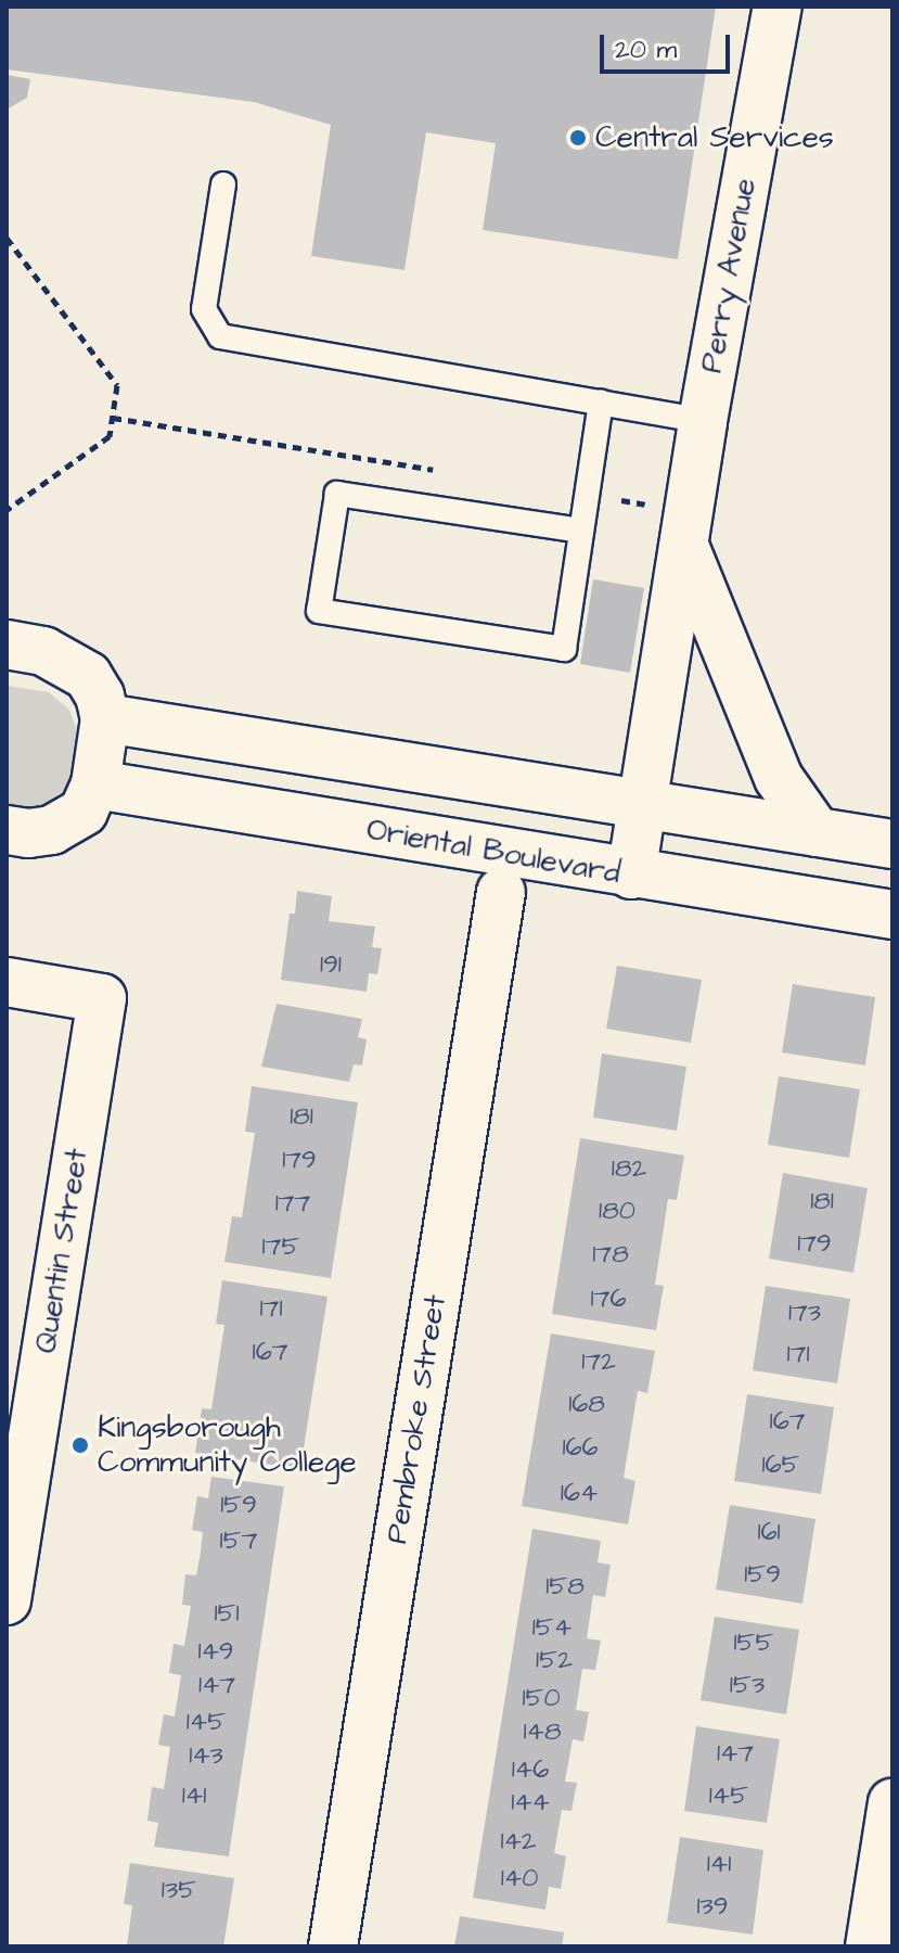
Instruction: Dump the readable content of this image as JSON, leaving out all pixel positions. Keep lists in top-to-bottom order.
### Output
{
  "streets": {
    "street": [
      "Perry Avenue",
      "Oriental Boulevard",
      "Quentin Street",
      "Pembroke Street"
    ]
  },
  "crossings": [
    ["Perry Avenue", "Oriental Boulevard"]
  ],
  "places": ["Central Services", "Kingsborough Community College"],
  "house_numbers": [
    "191",
    "181",
    "179",
    "182",
    "181",
    "177",
    "180",
    "179",
    "175",
    "178",
    "176",
    "171",
    "173",
    "167",
    "171",
    "172",
    "168",
    "167",
    "166",
    "165",
    "164",
    "159",
    "161",
    "157",
    "159",
    "158",
    "151",
    "154",
    "155",
    "149",
    "152",
    "147",
    "153",
    "150",
    "145",
    "148",
    "147",
    "143",
    "146",
    "141",
    "145",
    "144",
    "142",
    "141",
    "140",
    "135",
    "139"
  ],
  "scale_bar": "20 m"
}
